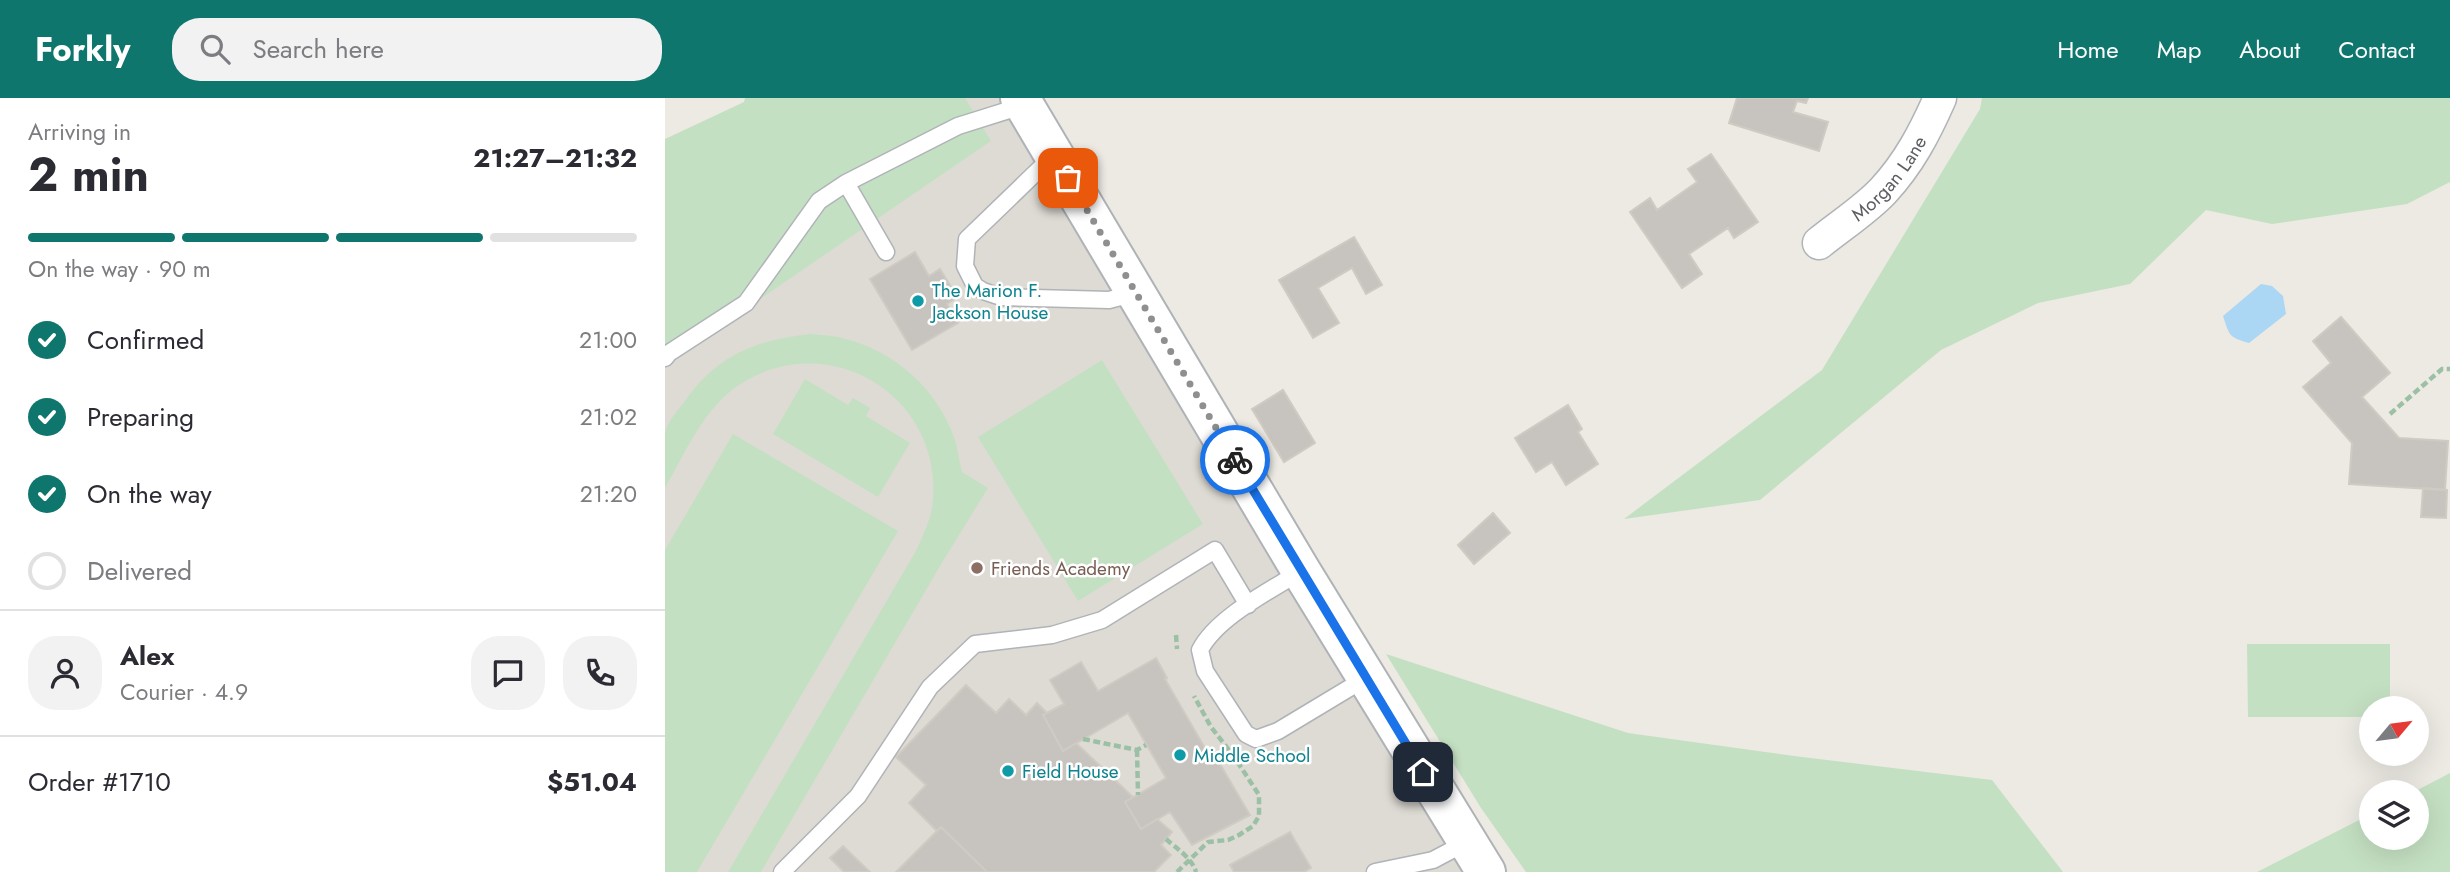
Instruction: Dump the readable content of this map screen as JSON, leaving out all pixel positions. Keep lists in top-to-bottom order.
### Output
{
  "streets": {
    "street": ["Morgan Lane"]
  },
  "places": [
    "The Marion F. Jackson House",
    "Friends Academy",
    "Middle School",
    "Field House"
  ],
  "north": "top right",
  "page": {
    "header": "Forkly",
    "search": "Search here",
    "nav": [
      "Home",
      "Map",
      "About",
      "Contact"
    ],
    "heading": ["2 min", "Arriving in", "21:27–21:32"],
    "panel": [
      "Alex",
      "Courier · 4.9",
      "Order #1710",
      "$51.04"
    ],
    "bar": "On the way · 90 m",
    "list": [
      ["Confirmed", "21:00"],
      ["Preparing", "21:02"],
      ["On the way", "21:20"],
      "Delivered"
    ]
  }
}
